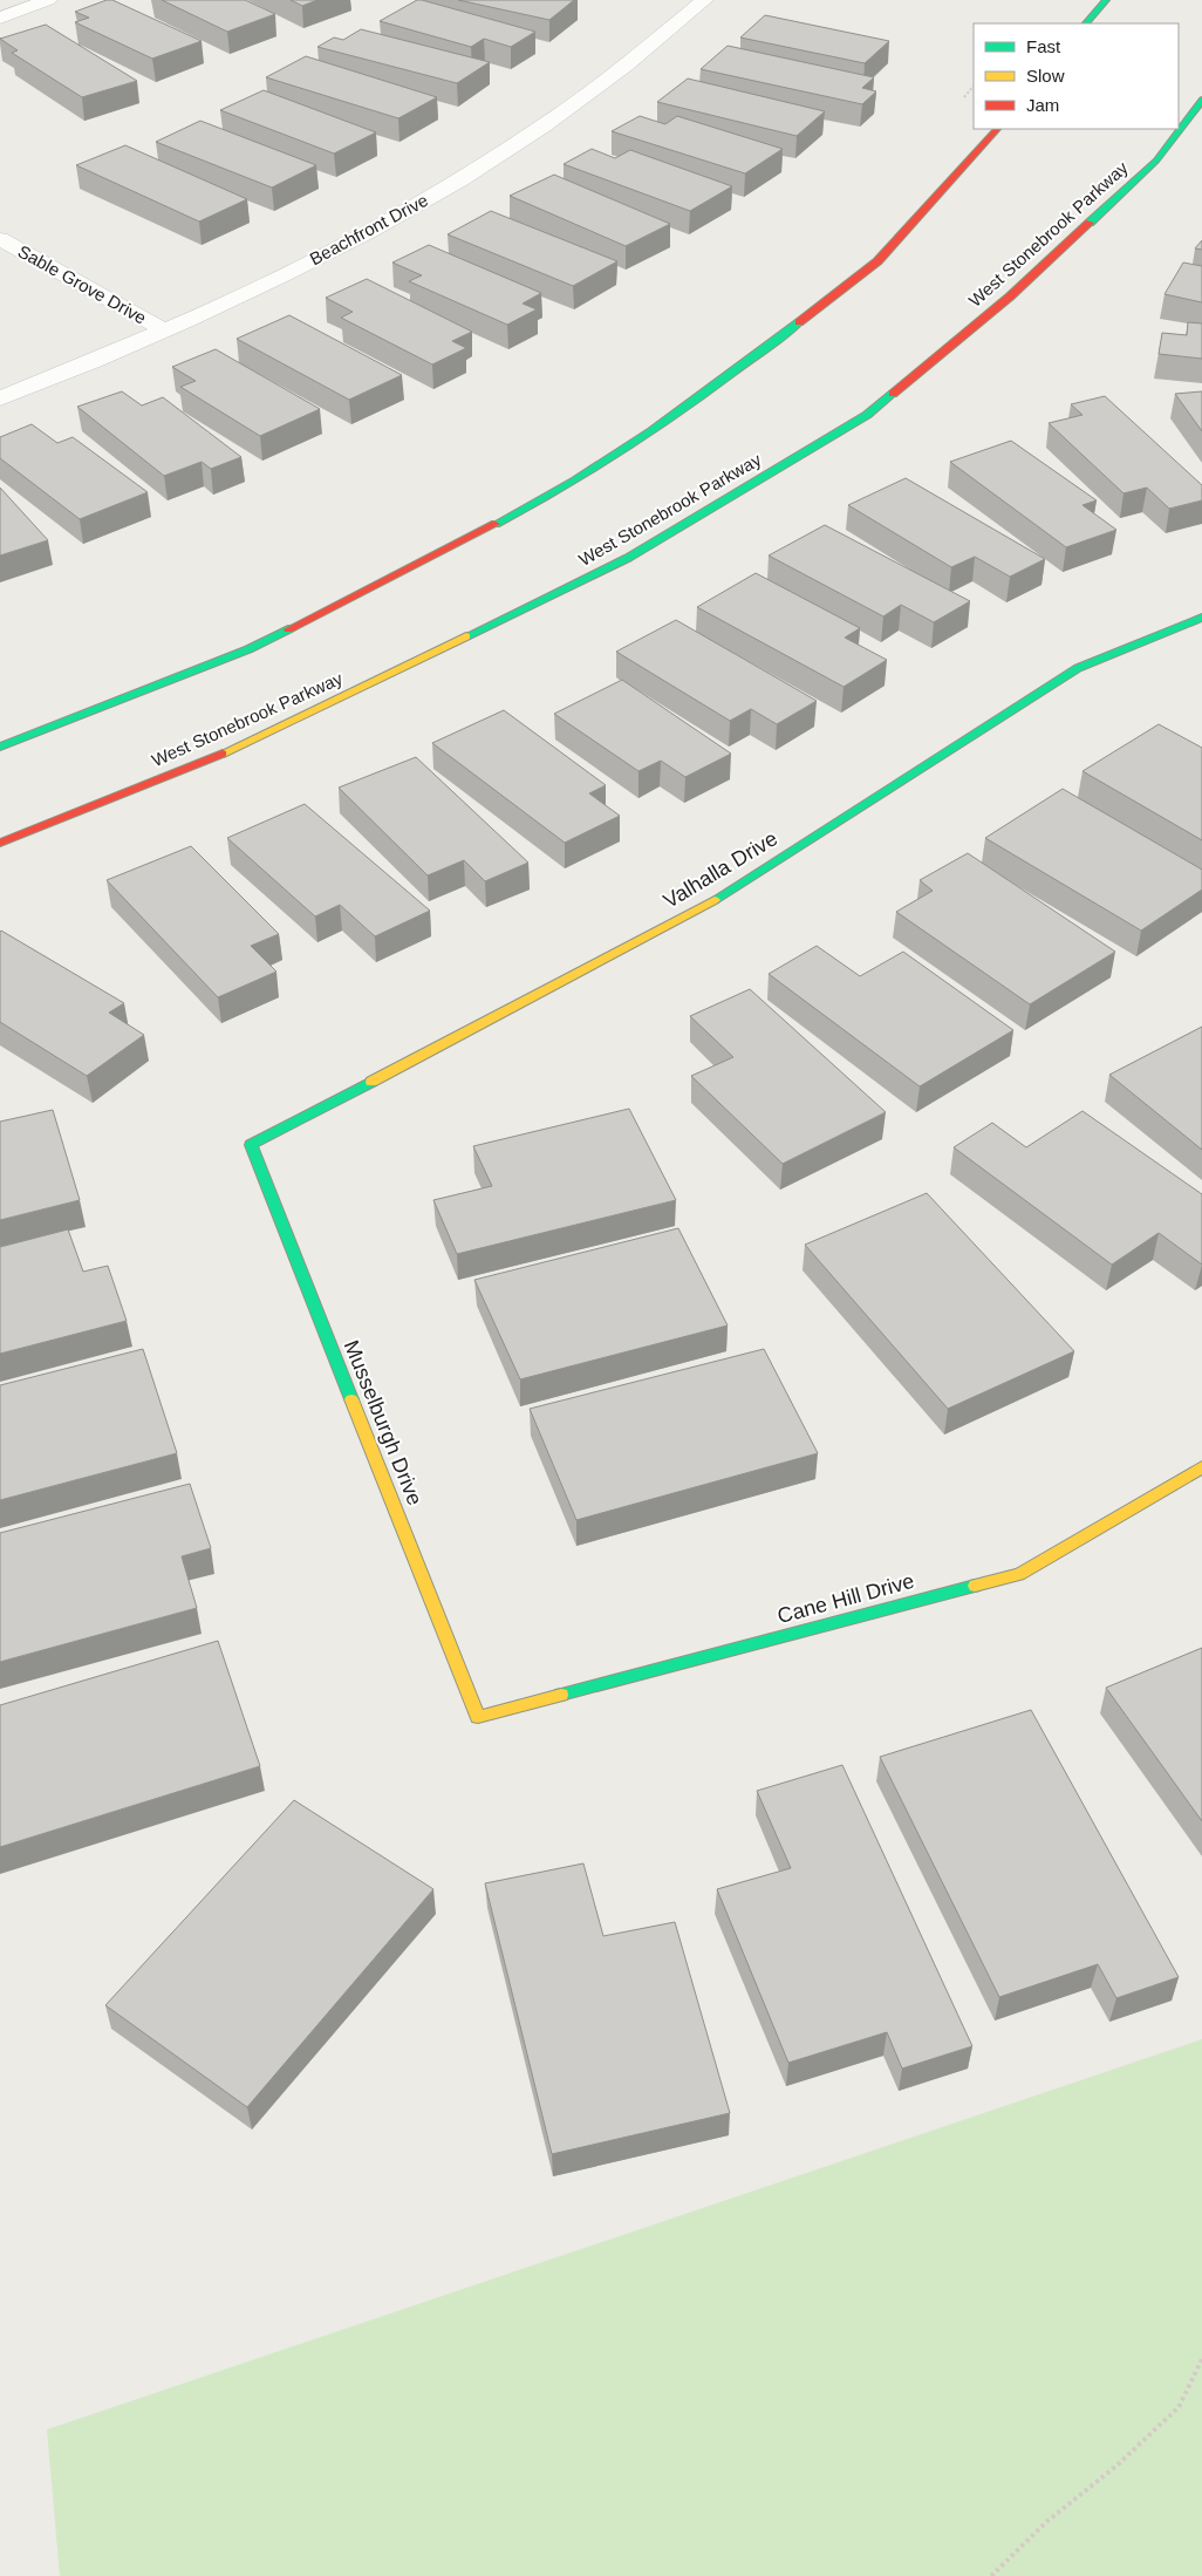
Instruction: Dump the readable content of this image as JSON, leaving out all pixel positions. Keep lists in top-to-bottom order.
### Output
{
  "streets": {
    "street": [
      "Beachfront Drive",
      "West Stonebrook Parkway",
      "Sable Grove Drive",
      "Valhalla Drive",
      "Musselburgh Drive",
      "Cane Hill Drive"
    ]
  },
  "crossings": [
    ["Beachfront Drive", "Sable Grove Drive"],
    ["Valhalla Drive", "Musselburgh Drive"],
    ["Musselburgh Drive", "Cane Hill Drive"]
  ],
  "legend": ["Fast", "Slow", "Jam"]
}
